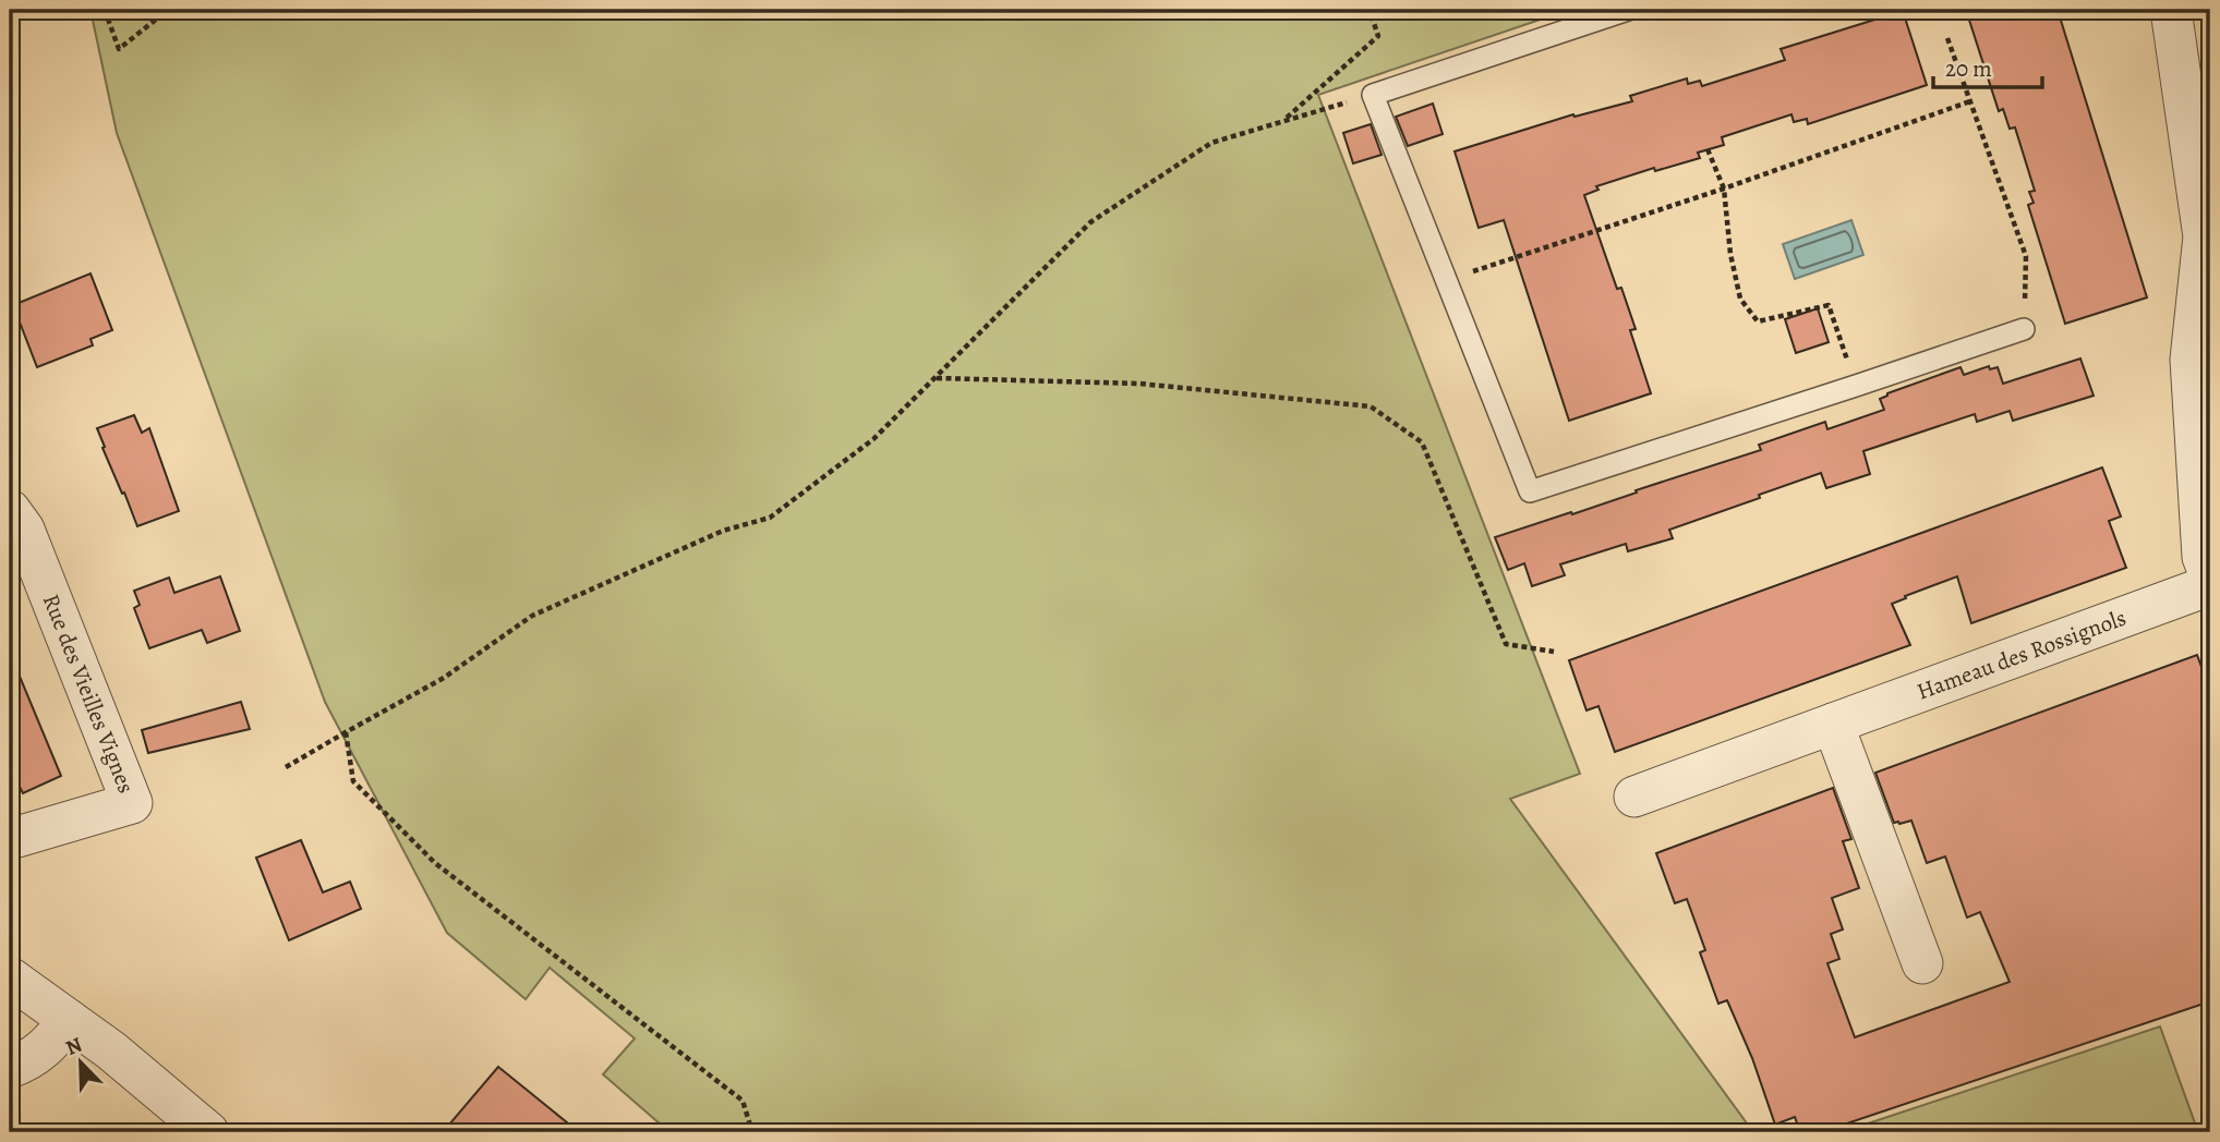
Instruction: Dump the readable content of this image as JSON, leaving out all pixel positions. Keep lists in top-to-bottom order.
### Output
{
  "streets": {
    "street": ["Hameau des Rossignols", "Rue des Vieilles Vignes"]
  },
  "scale_bar": "20 m",
  "north": "top left"
}
